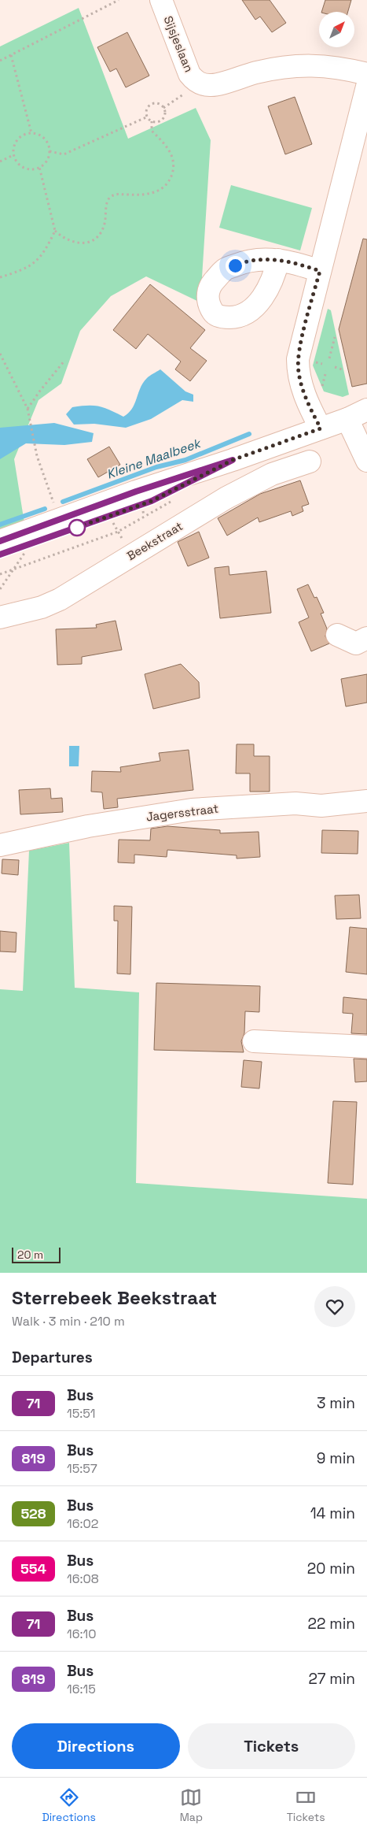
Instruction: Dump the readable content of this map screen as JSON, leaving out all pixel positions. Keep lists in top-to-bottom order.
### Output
{
  "streets": {
    "street": ["Sijsjeslaan", "Beekstraat", "Jagersstraat"]
  },
  "water": ["Kleine Maalbeek"],
  "lines": ["bus line 71"],
  "scale_bar": "20 m",
  "north": "top right",
  "page": {
    "scale": "20 m",
    "heading": [
      ["Sterrebeek Beekstraat", "Walk · 3 min · 210 m"],
      "Departures"
    ],
    "list": [
      {
        "mark": "71",
        "name": "Bus",
        "note": "15:51",
        "value": "3 min"
      },
      {
        "mark": "819",
        "name": "Bus",
        "note": "15:57",
        "value": "9 min"
      },
      {
        "mark": "528",
        "name": "Bus",
        "note": "16:02",
        "value": "14 min"
      },
      {
        "mark": "554",
        "name": "Bus",
        "note": "16:08",
        "value": "20 min"
      },
      {
        "mark": "71",
        "name": "Bus",
        "note": "16:10",
        "value": "22 min"
      },
      {
        "mark": "819",
        "name": "Bus",
        "note": "16:15",
        "value": "27 min"
      }
    ],
    "buttons": ["Directions", "Tickets"],
    "tabs": ["Directions", "Map", "Tickets"]
  }
}
